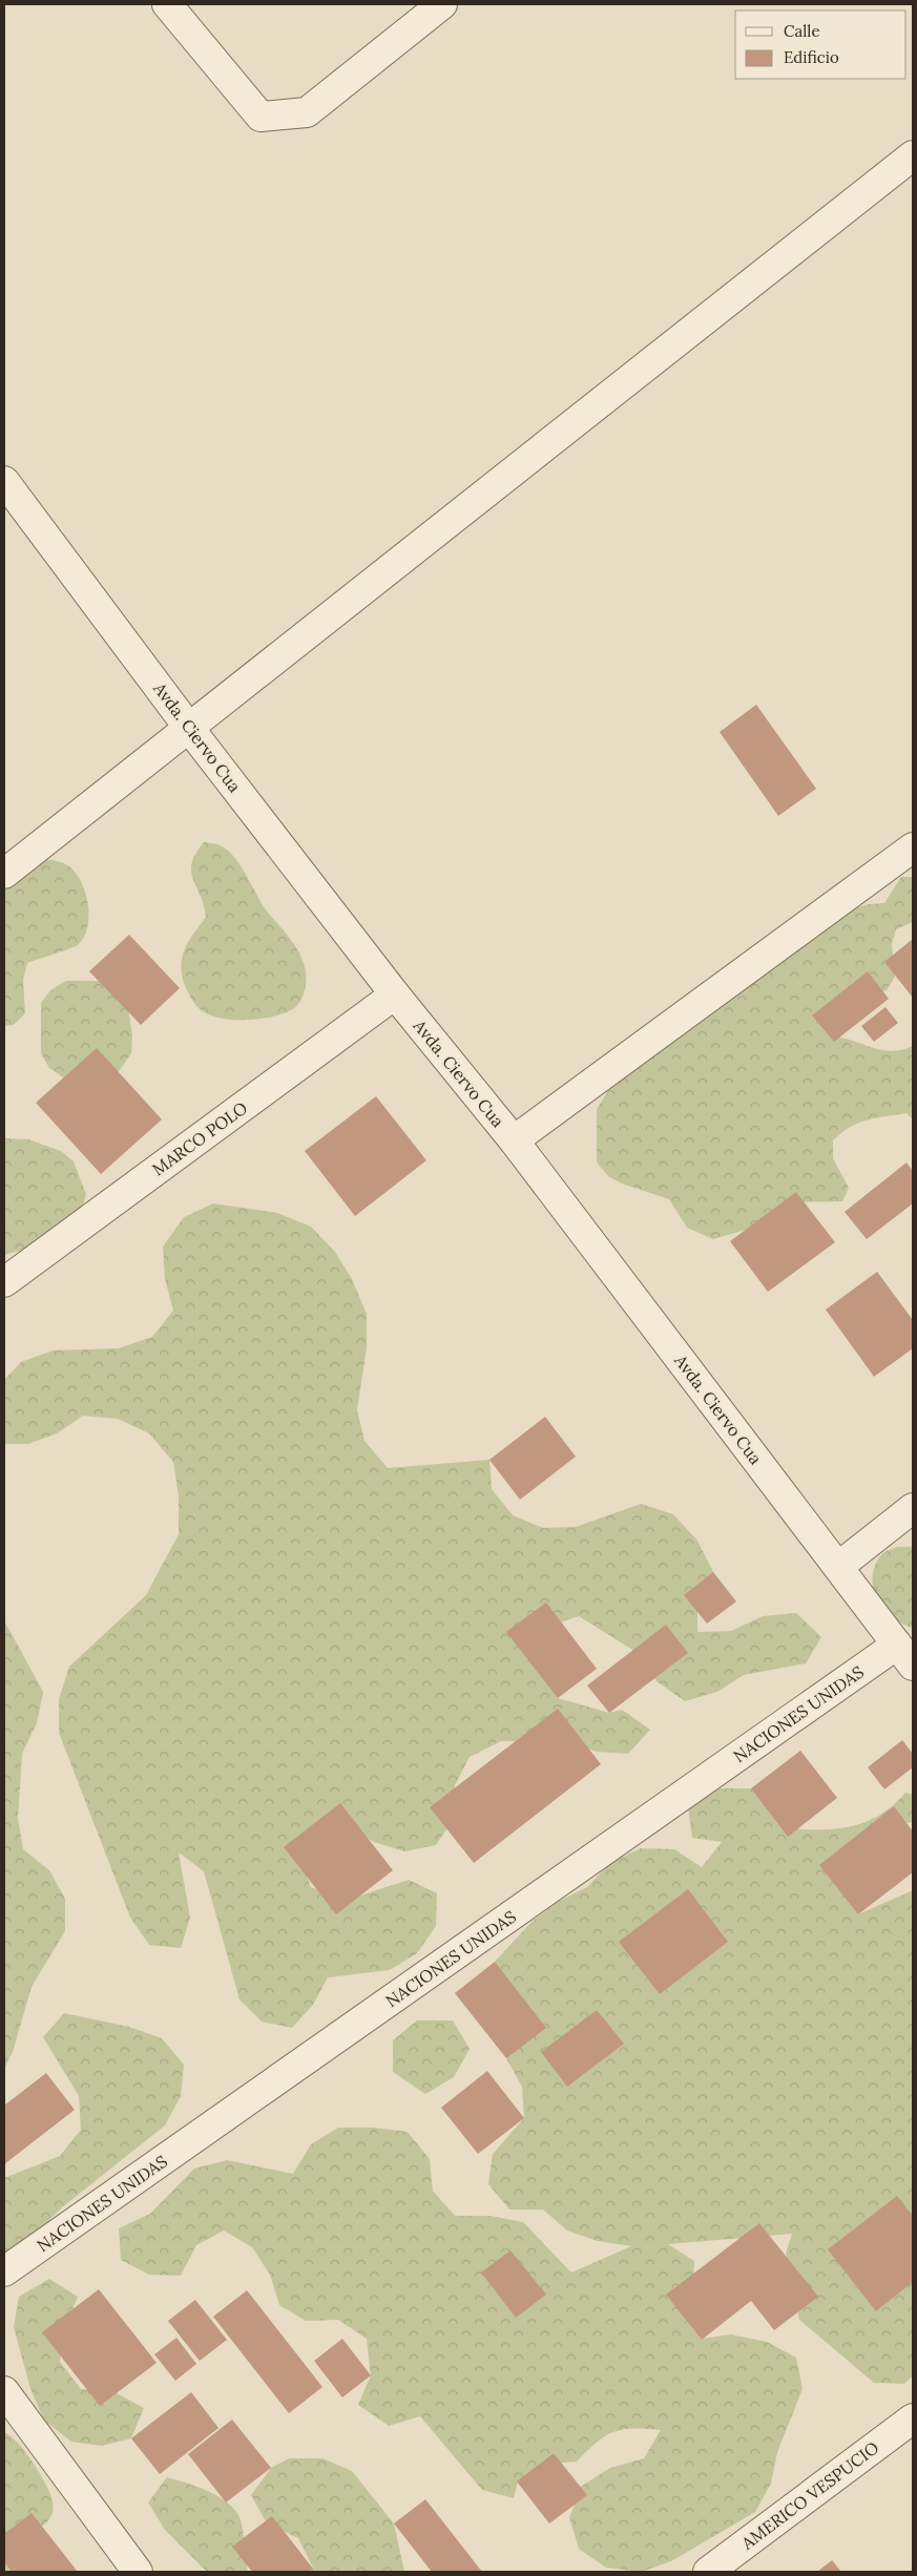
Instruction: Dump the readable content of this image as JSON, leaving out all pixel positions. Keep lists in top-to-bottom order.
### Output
{
  "streets": {
    "street": [
      "Avda. Ciervo Cua",
      "MARCO POLO",
      "NACIONES UNIDAS",
      "AMERICO VESPUCIO"
    ]
  },
  "crossings": [
    ["Avda. Ciervo Cua", "MARCO POLO"],
    ["Avda. Ciervo Cua", "NACIONES UNIDAS"]
  ],
  "legend": ["Calle", "Edificio"]
}
